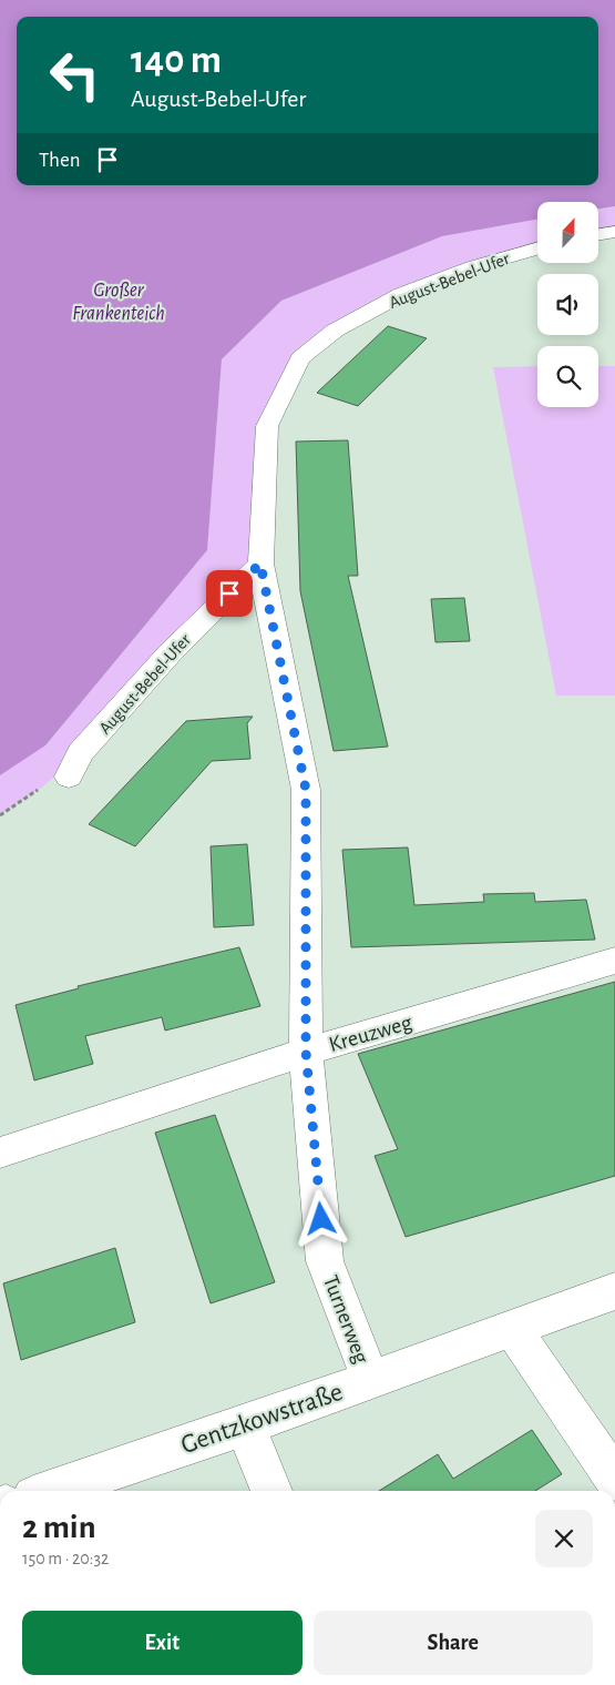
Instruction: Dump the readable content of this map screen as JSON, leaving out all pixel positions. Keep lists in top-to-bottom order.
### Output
{
  "streets": {
    "street": [
      "August-Bebel-Ufer",
      "Kreuzweg",
      "Turnerweg",
      "Gentzkowstraße"
    ]
  },
  "crossings": [
    ["August-Bebel-Ufer", "Turnerweg"],
    ["Kreuzweg", "Turnerweg"],
    ["Turnerweg", "Gentzkowstraße"]
  ],
  "water": ["Großer Frankenteich"],
  "north": "top",
  "page": {
    "turn": ["140 m", "August-Bebel-Ufer"],
    "then": "Then",
    "heading": ["2 min", "150 m · 20:32"],
    "buttons": ["Exit", "Share"]
  }
}
